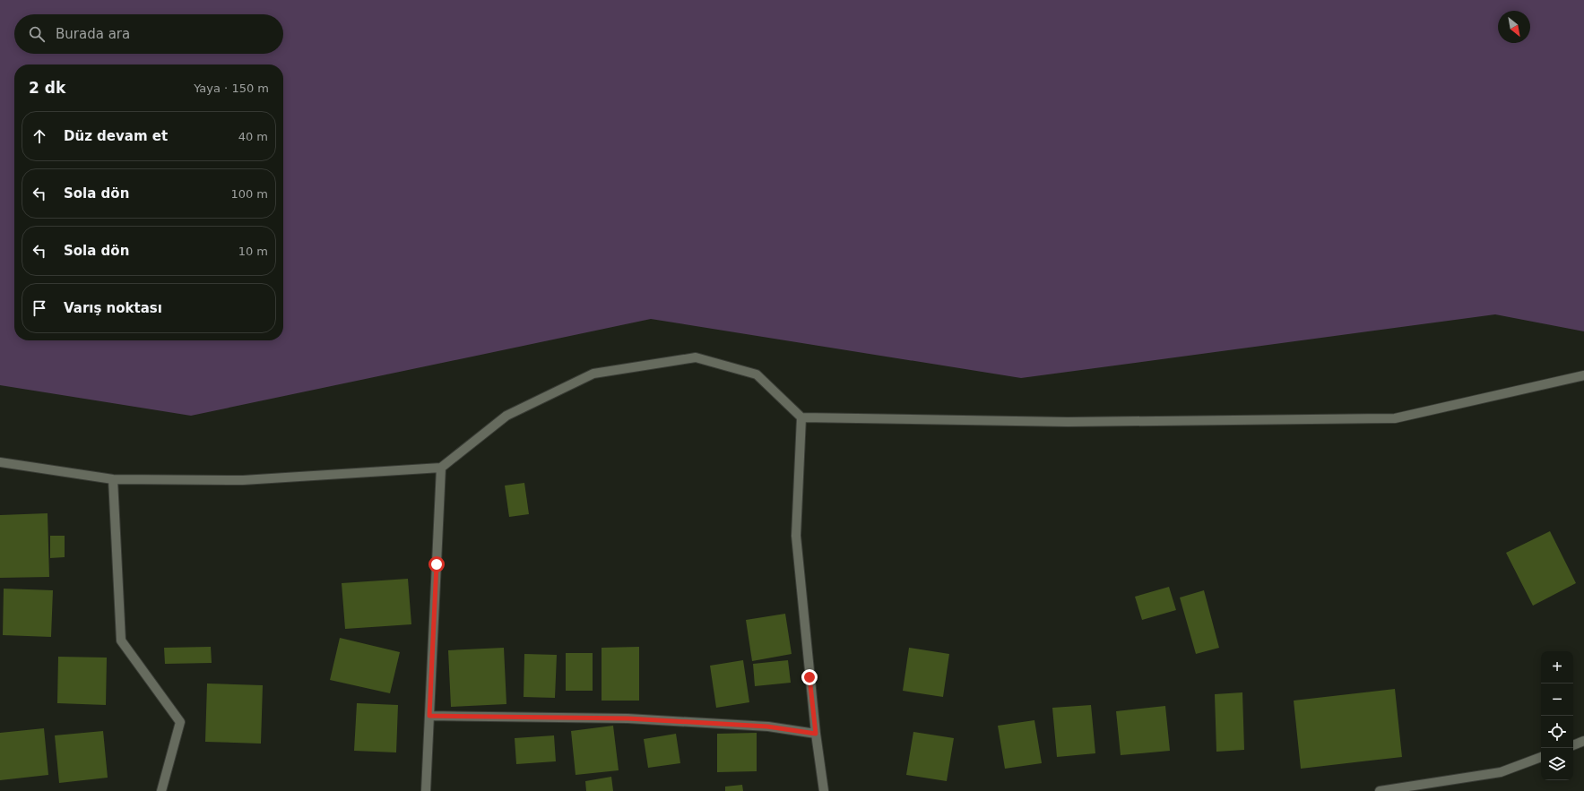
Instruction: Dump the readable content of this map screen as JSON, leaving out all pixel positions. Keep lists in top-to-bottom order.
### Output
{
  "north": "bottom right",
  "page": {
    "search": "Burada ara",
    "heading": ["2 dk", "Yaya · 150 m"],
    "list": [
      ["Düz devam et", "40 m"],
      ["Sola dön", "100 m"],
      ["Sola dön", "10 m"],
      "Varış noktası"
    ],
    "map_buttons": ["+", "−"]
  }
}
